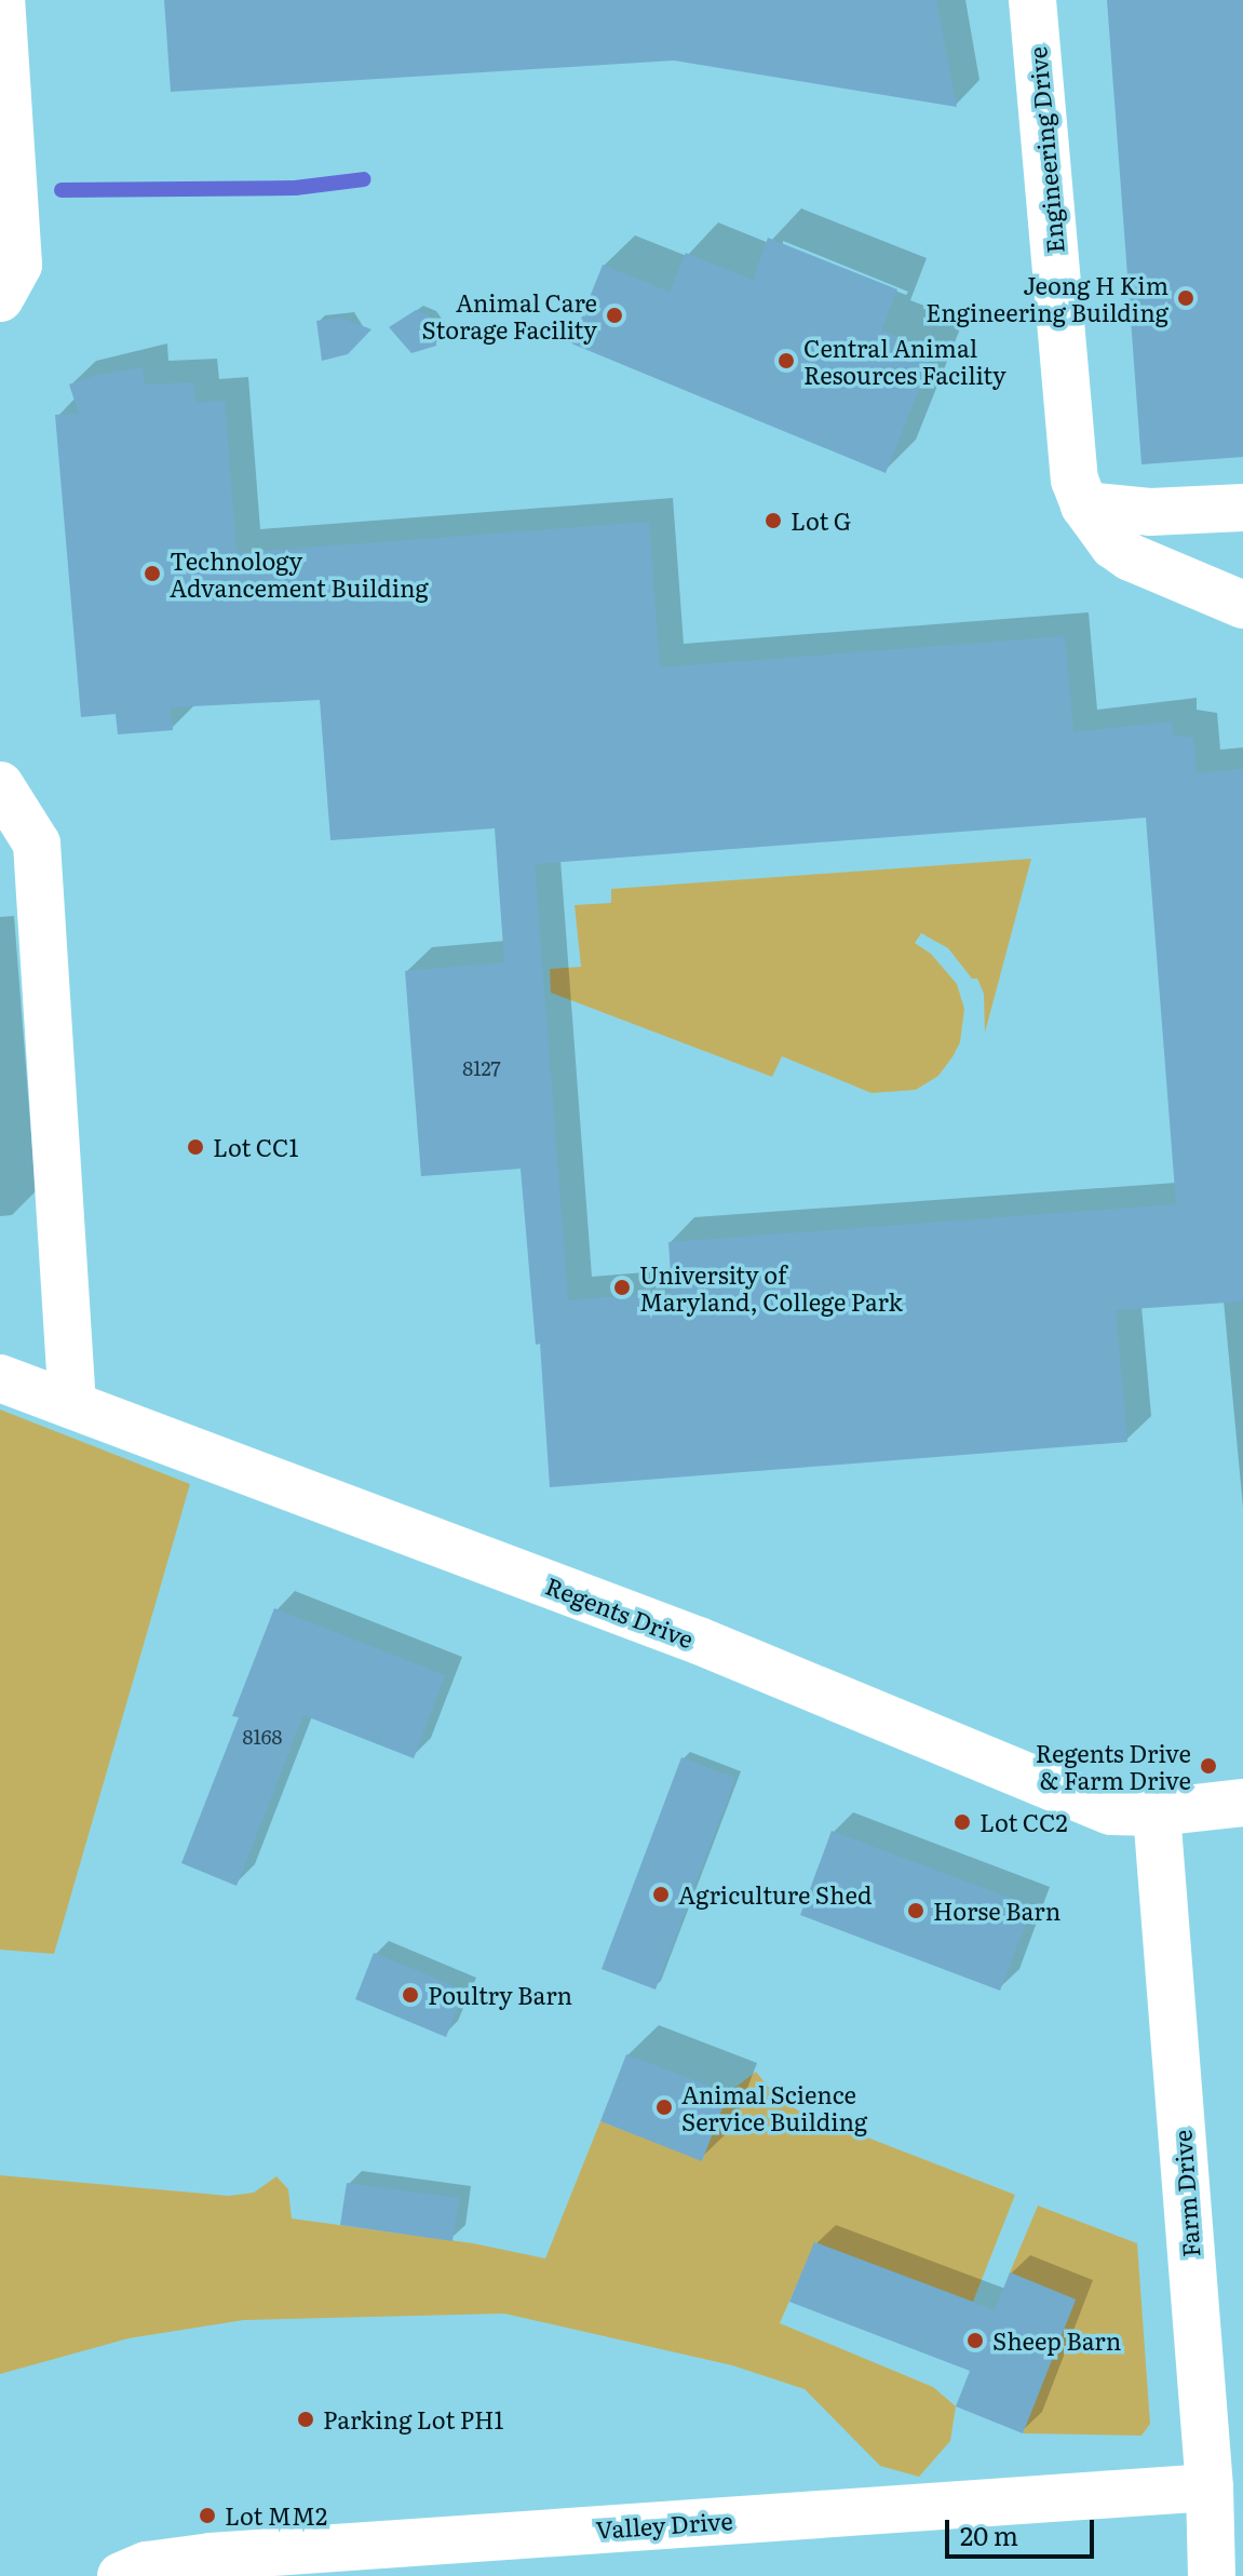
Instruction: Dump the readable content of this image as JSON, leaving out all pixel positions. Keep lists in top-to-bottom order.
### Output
{
  "streets": {
    "street": [
      "Engineering Drive",
      "Regents Drive",
      "Farm Drive",
      "Valley Drive"
    ]
  },
  "crossings": [
    ["Regents Drive", "Farm Drive"],
    ["Farm Drive", "Valley Drive"]
  ],
  "places": [
    "Jeong H Kim Engineering Building",
    "Animal Care Storage Facility",
    "Central Animal Resources Facility",
    "Lot G",
    "Technology Advancement Building",
    "Lot CC1",
    "University of Maryland, College Park",
    "Regents Drive & Farm Drive",
    "Lot CC2",
    "Agriculture Shed",
    "Horse Barn",
    "Poultry Barn",
    "Animal Science Service Building",
    "Sheep Barn",
    "Parking Lot PH1",
    "Lot MM2"
  ],
  "house_numbers": ["8127", "8168"],
  "scale_bar": "20 m"
}
